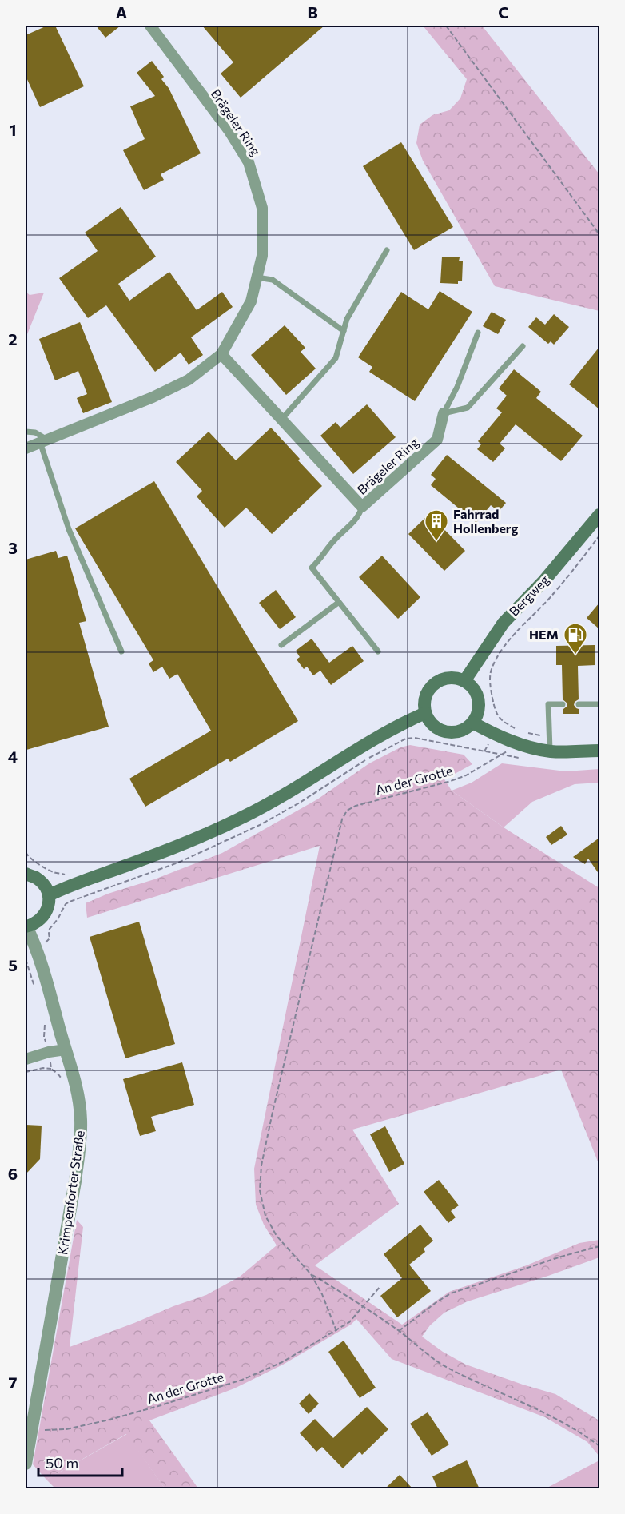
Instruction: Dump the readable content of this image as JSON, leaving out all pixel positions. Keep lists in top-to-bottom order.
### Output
{
  "streets": {
    "main road": ["Bergweg"],
    "street": ["Brägeler Ring", "Krimpenforter Straße"],
    "path": ["An der Grotte"]
  },
  "crossings": [
    ["An der Grotte", "Krimpenforter Straße"]
  ],
  "places": {
    "building": ["Fahrrad Hollenberg"],
    "fuel station": ["HEM"]
  },
  "scale_bar": "50 m",
  "grid": {
    "columns": ["A", "B", "C"],
    "rows": [
      "1",
      "2",
      "3",
      "4",
      "5",
      "6",
      "7"
    ]
  }
}
